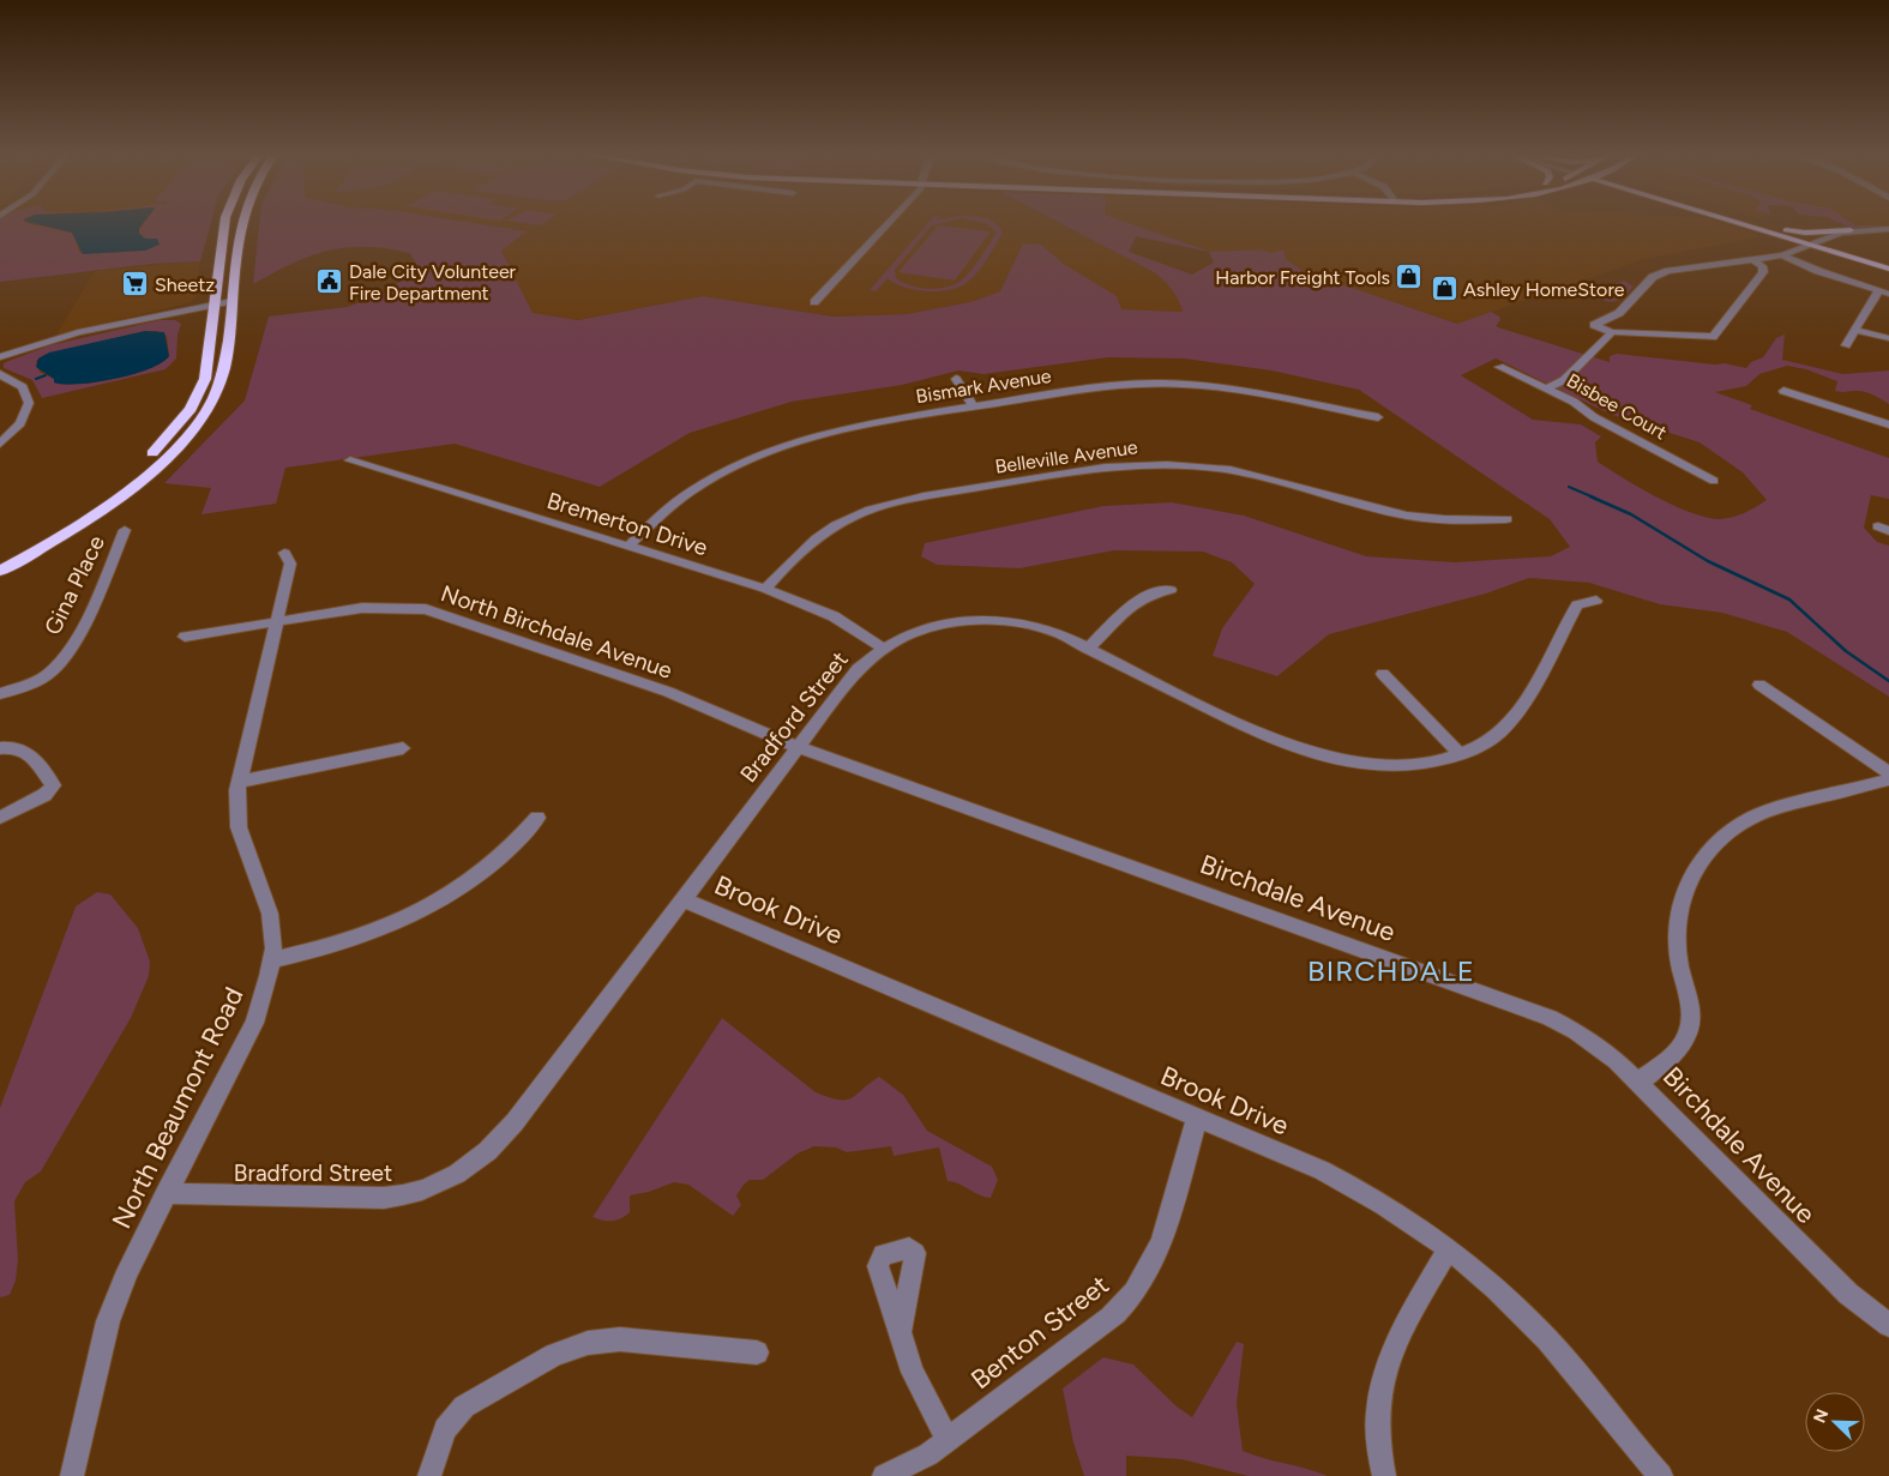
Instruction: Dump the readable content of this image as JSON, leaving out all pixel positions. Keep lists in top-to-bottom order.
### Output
{
  "streets": {
    "street": [
      "Bismark Avenue",
      "Bisbee Court",
      "Belleville Avenue",
      "Bremerton Drive",
      "Gina Place",
      "North Birchdale Avenue",
      "Bradford Street",
      "Birchdale Avenue",
      "Brook Drive",
      "North Beaumont Road",
      "Benton Street"
    ]
  },
  "crossings": [
    ["Bismark Avenue", "Bremerton Drive"],
    ["Belleville Avenue", "Bremerton Drive"],
    ["Bremerton Drive", "Bradford Street"],
    ["North Birchdale Avenue", "Bradford Street"],
    ["North Birchdale Avenue", "Birchdale Avenue"],
    ["North Birchdale Avenue", "North Beaumont Road"],
    ["Bradford Street", "Birchdale Avenue"],
    ["Bradford Street", "Brook Drive"],
    ["Bradford Street", "North Beaumont Road"],
    ["Brook Drive", "Benton Street"]
  ],
  "districts": ["BIRCHDALE"],
  "places": {
    "shop": ["Harbor Freight Tools", "Ashley HomeStore"],
    "public building": ["Dale City Volunteer Fire Department"],
    "supermarket": ["Sheetz"]
  },
  "north": "top left"
}
